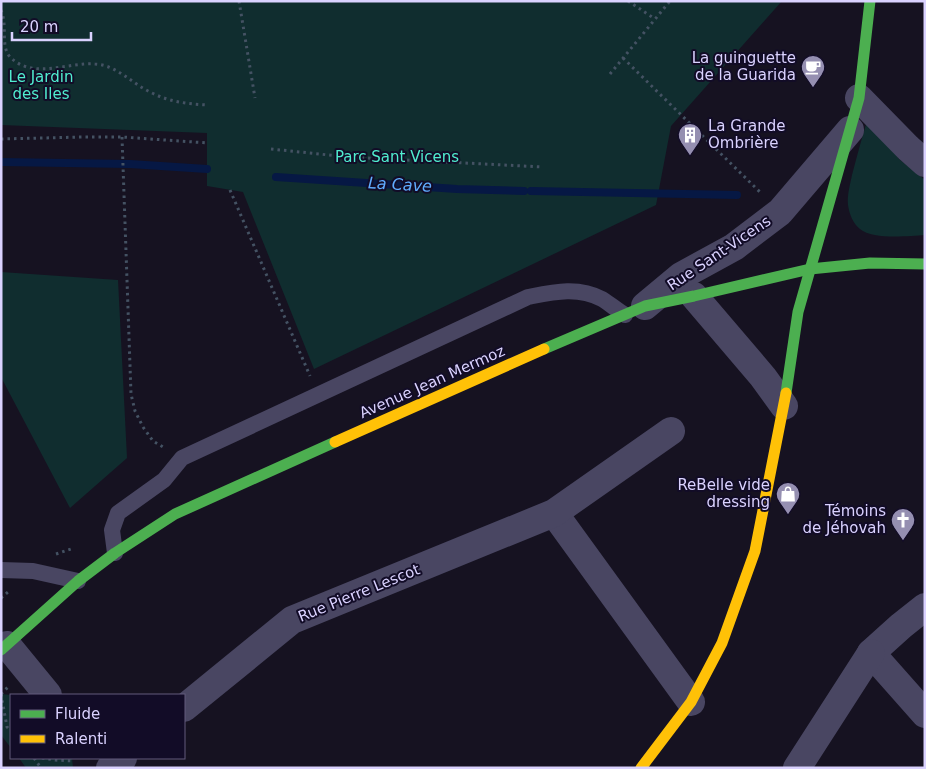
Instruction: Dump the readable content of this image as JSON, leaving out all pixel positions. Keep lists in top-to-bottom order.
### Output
{
  "streets": {
    "street": ["Rue Sant-Vicens", "Avenue Jean Mermoz", "Rue Pierre Lescot"]
  },
  "crossings": [
    ["Rue Sant-Vicens", "Avenue Jean Mermoz"]
  ],
  "water": ["La Cave"],
  "parks": ["Le Jardin des Iles", "Parc Sant Vicens"],
  "places": {
    "cafe": ["La guinguette de la Guarida"],
    "building": ["La Grande Ombrière"],
    "shop": ["ReBelle vide dressing"],
    "church": ["Témoins de Jéhovah"]
  },
  "legend": ["Fluide", "Ralenti"],
  "scale_bar": "20 m"
}
